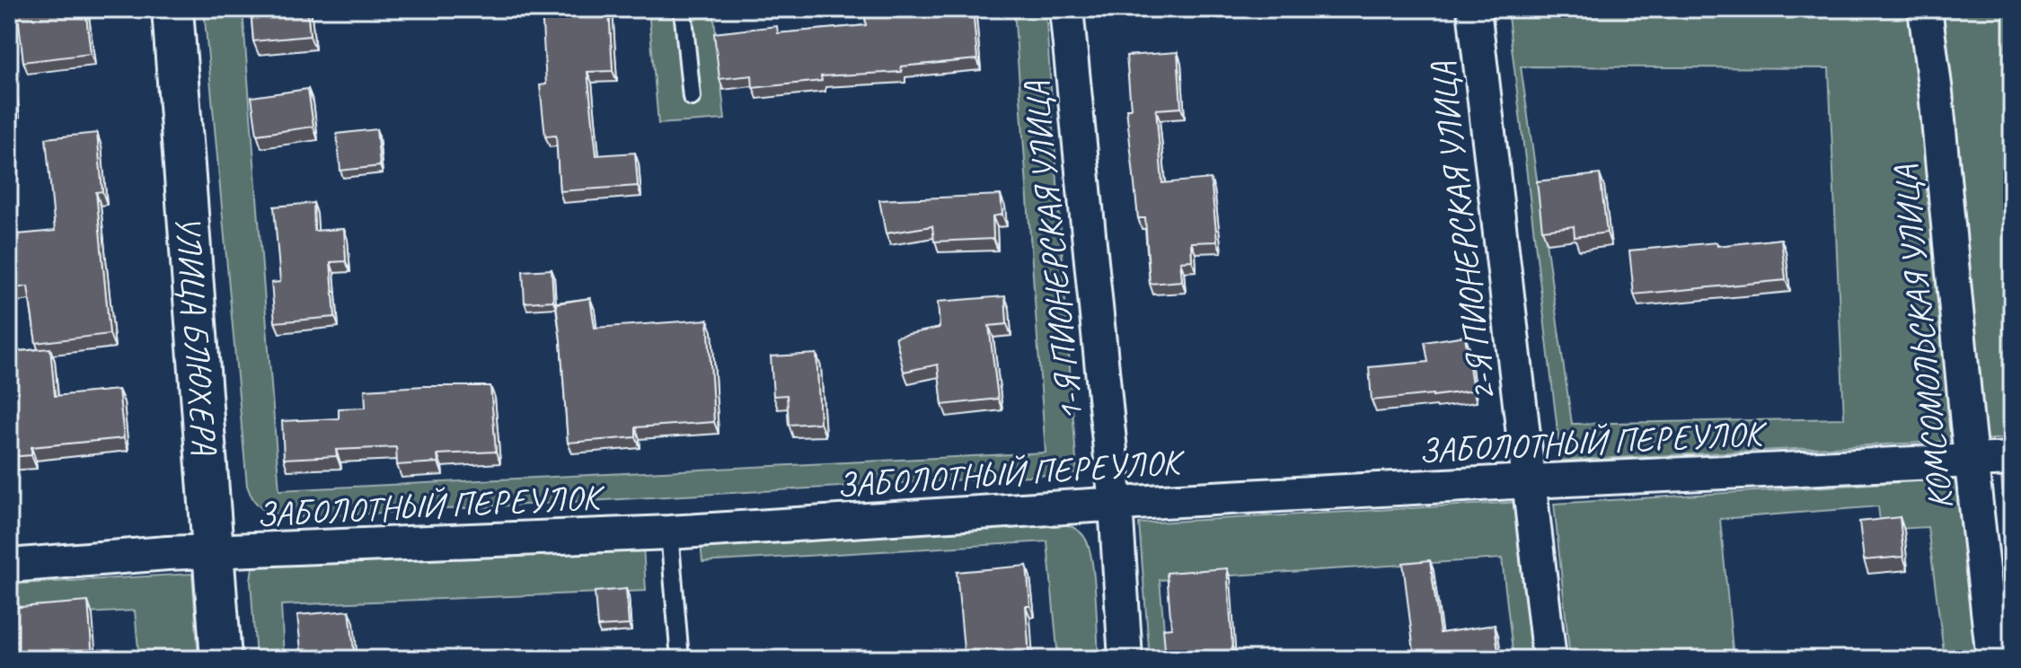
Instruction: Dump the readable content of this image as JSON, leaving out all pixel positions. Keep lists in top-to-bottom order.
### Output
{
  "streets": {
    "street": [
      "2-Я ПИОНЕРСКАЯ УЛИЦА",
      "1-Я ПИОНЕРСКАЯ УЛИЦА",
      "УЛИЦА БЛЮХЕРА",
      "КОМСОМОЛЬСКАЯ УЛИЦА",
      "ЗАБОЛОТНЫЙ ПЕРЕУЛОК"
    ]
  },
  "crossings": [
    ["2-Я ПИОНЕРСКАЯ УЛИЦА", "ЗАБОЛОТНЫЙ ПЕРЕУЛОК"],
    ["1-Я ПИОНЕРСКАЯ УЛИЦА", "ЗАБОЛОТНЫЙ ПЕРЕУЛОК"],
    ["УЛИЦА БЛЮХЕРА", "ЗАБОЛОТНЫЙ ПЕРЕУЛОК"],
    ["КОМСОМОЛЬСКАЯ УЛИЦА", "ЗАБОЛОТНЫЙ ПЕРЕУЛОК"]
  ]
}
